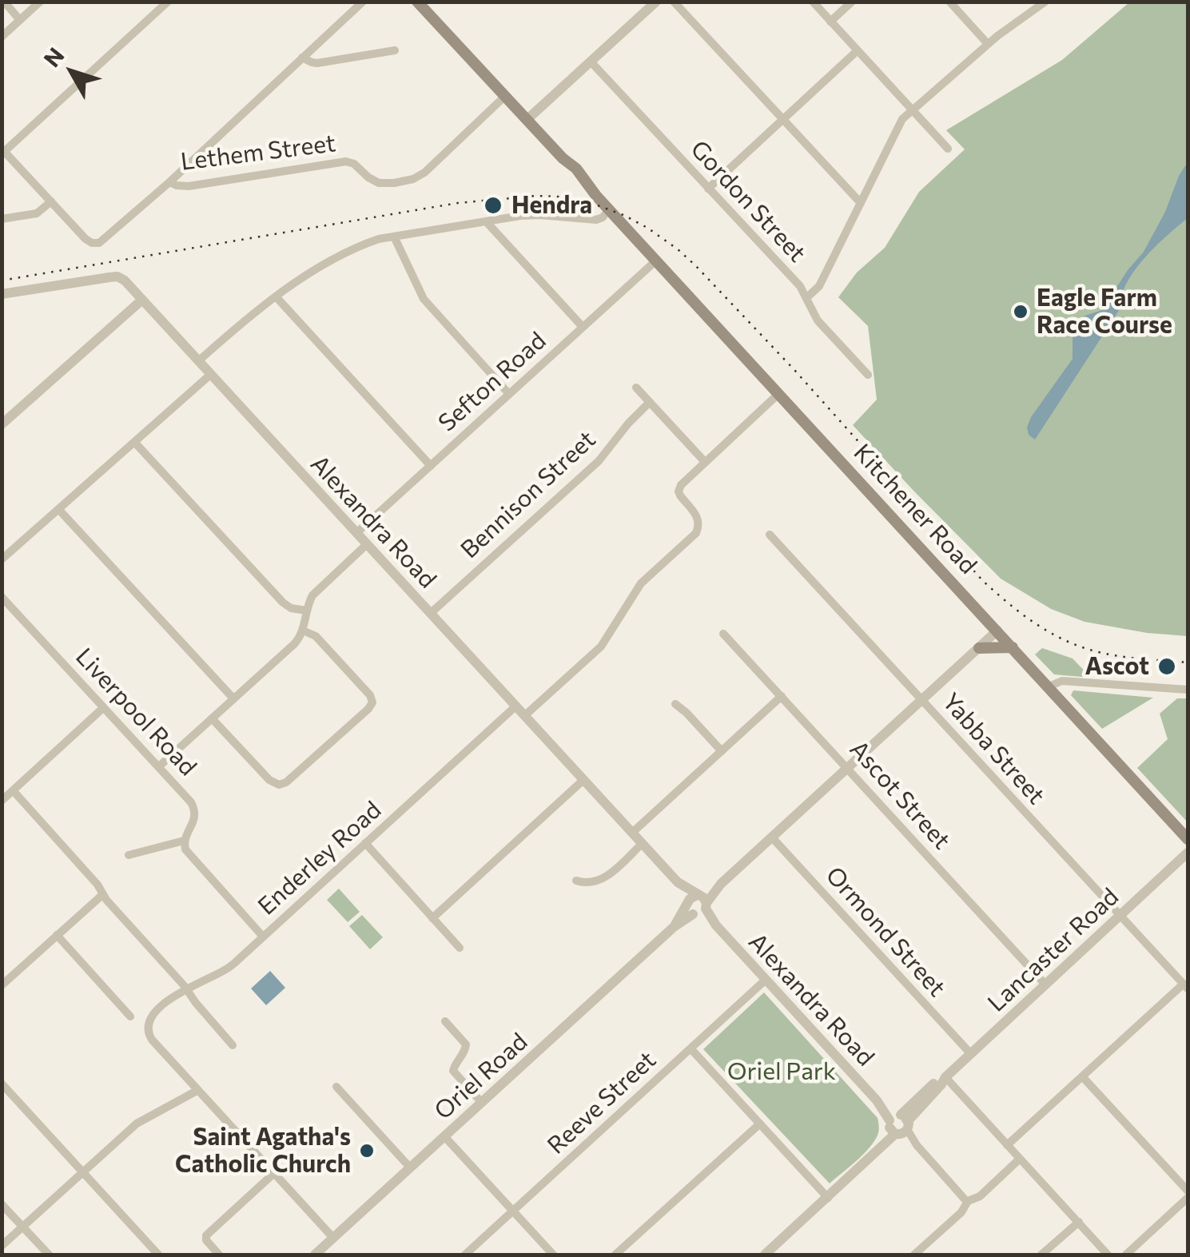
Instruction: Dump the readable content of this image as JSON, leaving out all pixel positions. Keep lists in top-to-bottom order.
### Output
{
  "streets": {
    "main road": ["Kitchener Road"],
    "street": [
      "Lethem Street",
      "Gordon Street",
      "Sefton Road",
      "Bennison Street",
      "Alexandra Road",
      "Liverpool Road",
      "Yabba Street",
      "Ascot Street",
      "Enderley Road",
      "Ormond Street",
      "Lancaster Road",
      "Oriel Road",
      "Reeve Street"
    ]
  },
  "crossings": [
    ["Lethem Street", "Kitchener Road"],
    ["Sefton Road", "Kitchener Road"],
    ["Sefton Road", "Alexandra Road"],
    ["Bennison Street", "Alexandra Road"],
    ["Kitchener Road", "Oriel Road"],
    ["Alexandra Road", "Enderley Road"],
    ["Alexandra Road", "Lancaster Road"],
    ["Alexandra Road", "Oriel Road"],
    ["Alexandra Road", "Reeve Street"],
    ["Yabba Street", "Lancaster Road"],
    ["Yabba Street", "Oriel Road"],
    ["Ascot Street", "Lancaster Road"],
    ["Ascot Street", "Oriel Road"],
    ["Ormond Street", "Lancaster Road"],
    ["Ormond Street", "Oriel Road"]
  ],
  "parks": ["Oriel Park"],
  "places": [
    "Hendra",
    "Eagle Farm Race Course",
    "Ascot",
    "Saint Agatha's Catholic Church"
  ],
  "north": "top left"
}
